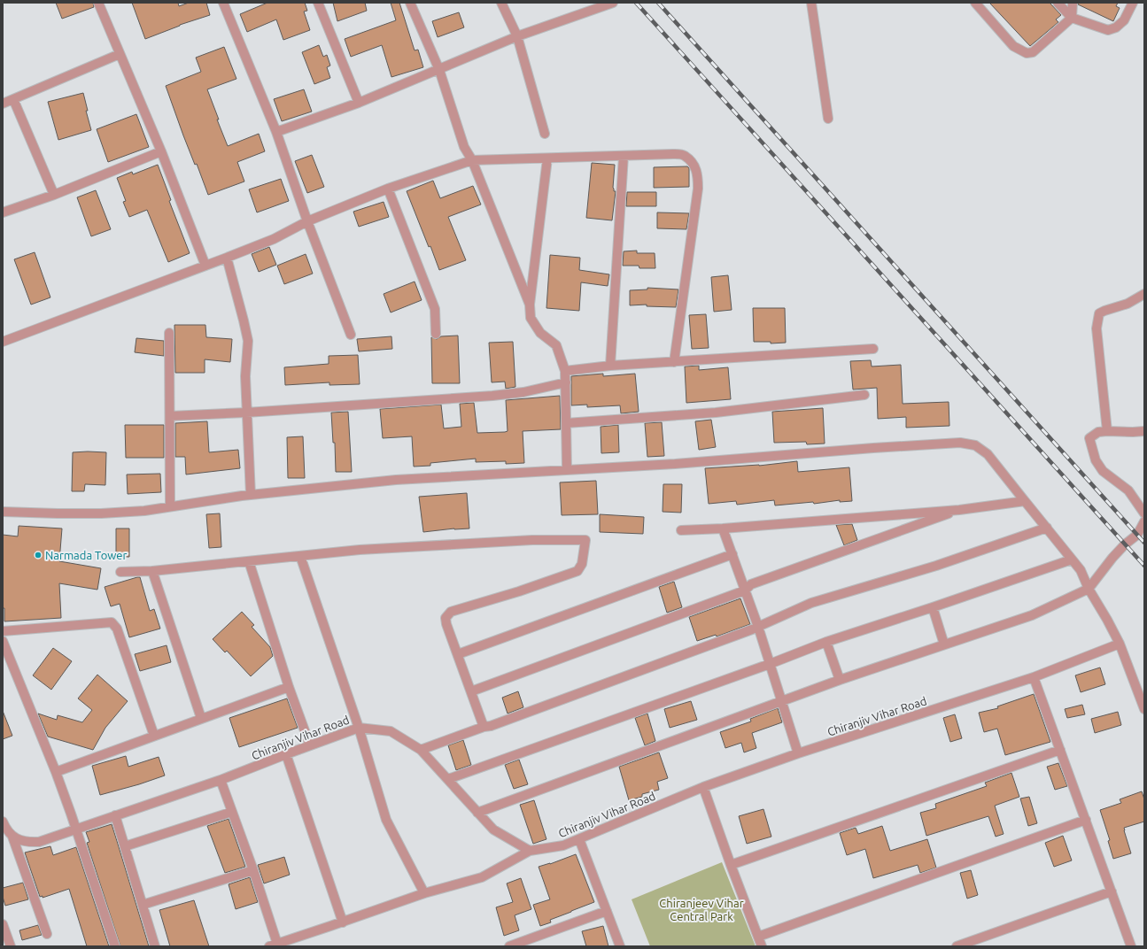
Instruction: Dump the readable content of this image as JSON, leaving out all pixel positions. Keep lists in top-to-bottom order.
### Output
{
  "streets": {
    "street": ["Chiranjiv Vihar Road"]
  },
  "parks": ["Chiranjeev Vihar Central Park"],
  "places": ["Narmada Tower"]
}
